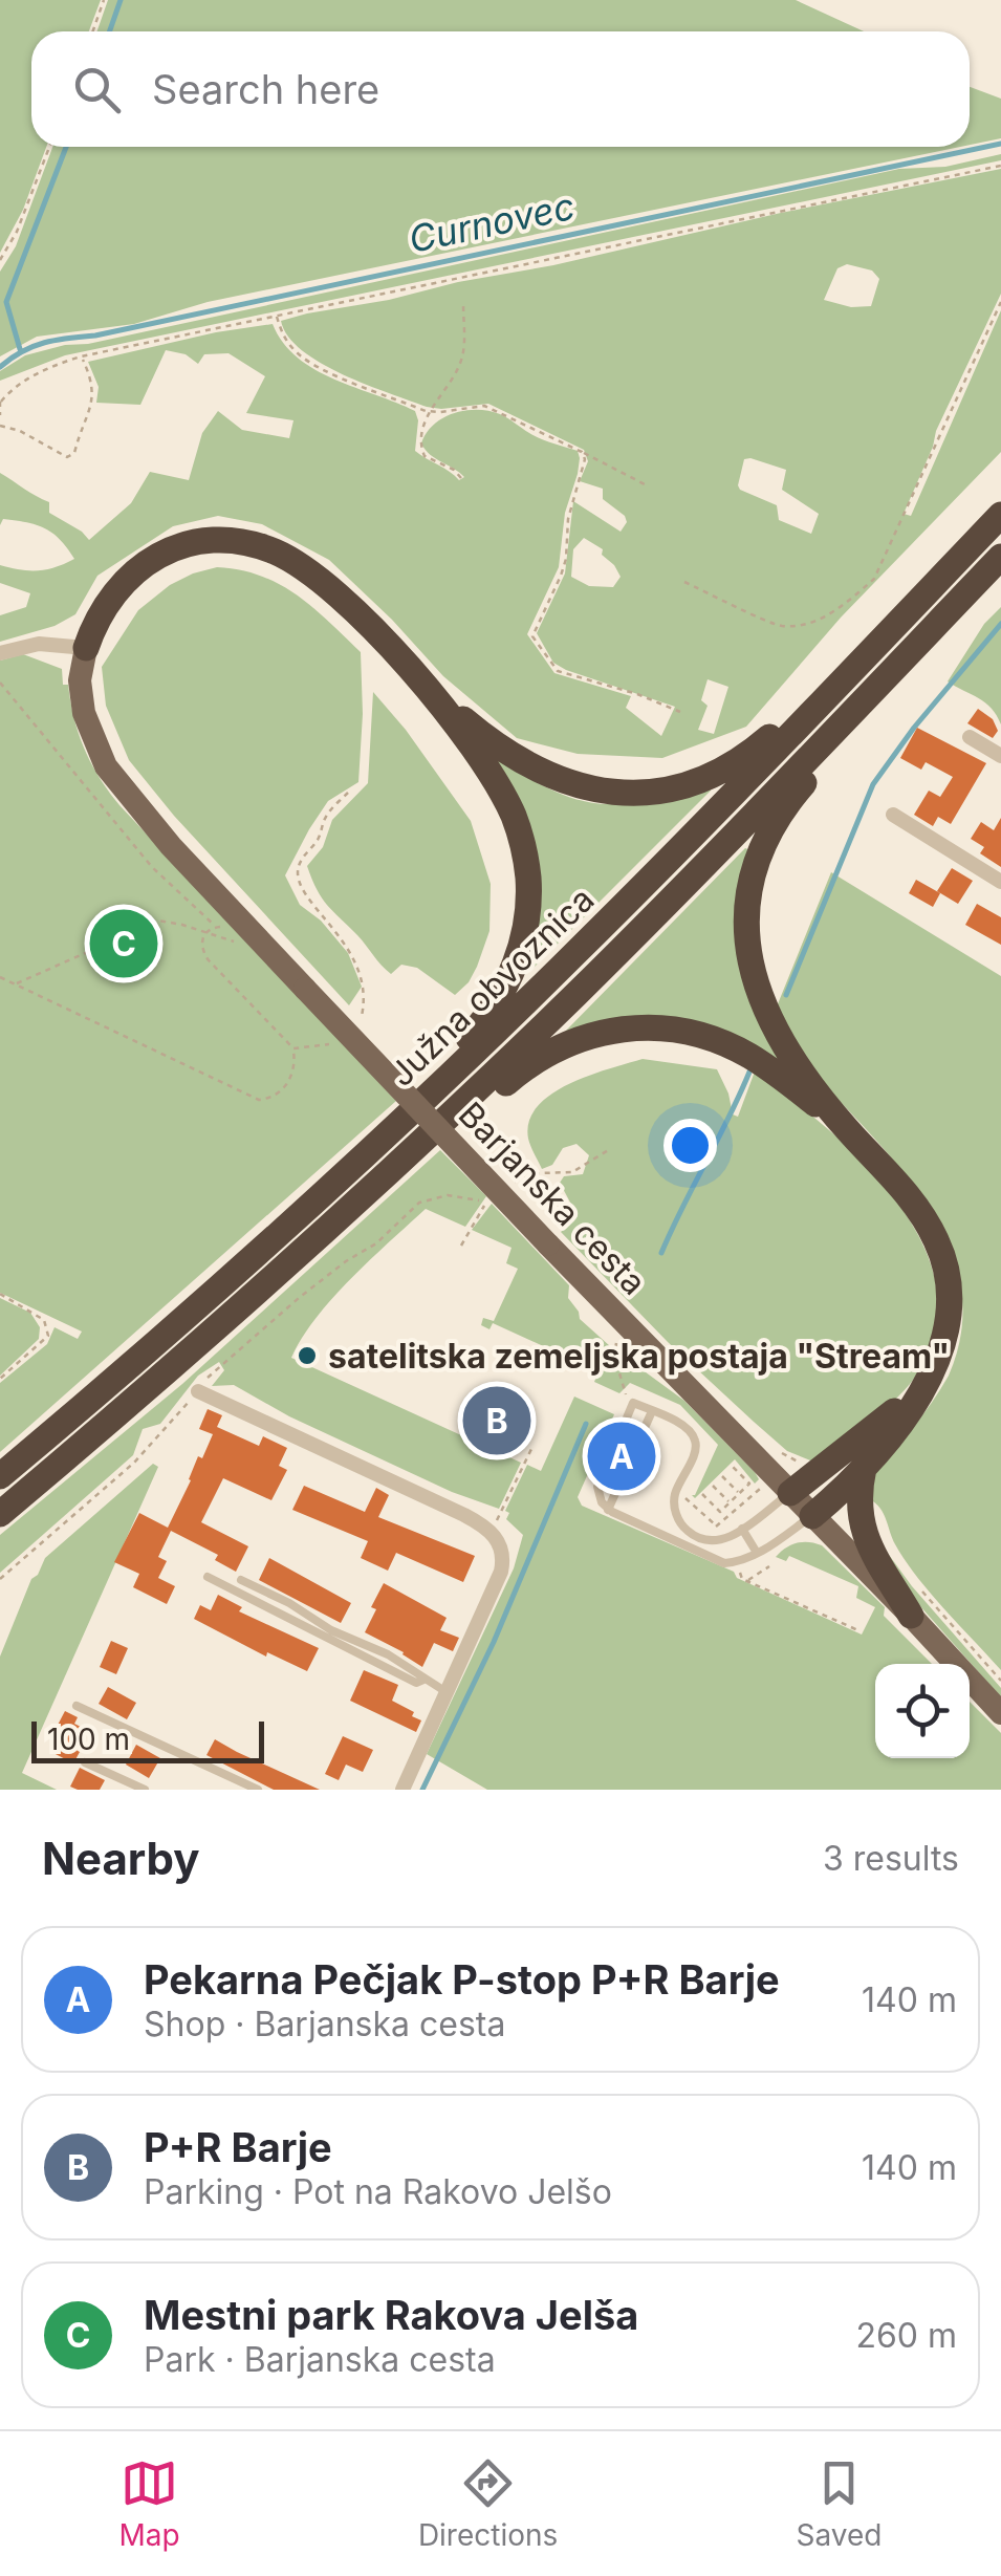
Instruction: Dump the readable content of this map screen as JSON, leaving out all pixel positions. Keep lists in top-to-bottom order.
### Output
{
  "streets": {
    "highway": ["Južna obvoznica"],
    "main road": ["Barjanska cesta"]
  },
  "water": ["Curnovec"],
  "places": ["satelitska zemeljska postaja \"Stream\""],
  "scale_bar": "100 m",
  "page": {
    "search": "Search here",
    "pins": ["C", "B", "A"],
    "scale": "100 m",
    "heading": ["Nearby", "3 results"],
    "list": [
      {
        "mark": "A",
        "name": "Pekarna Pečjak P-stop P+R Barje",
        "note": "Shop · Barjanska cesta",
        "value": "140 m"
      },
      {
        "mark": "B",
        "name": "P+R Barje",
        "note": "Parking · Pot na Rakovo Jelšo",
        "value": "140 m"
      },
      {
        "mark": "C",
        "name": "Mestni park Rakova Jelša",
        "note": "Park · Barjanska cesta",
        "value": "260 m"
      }
    ],
    "nav": ["Map", "Directions", "Saved"]
  }
}
